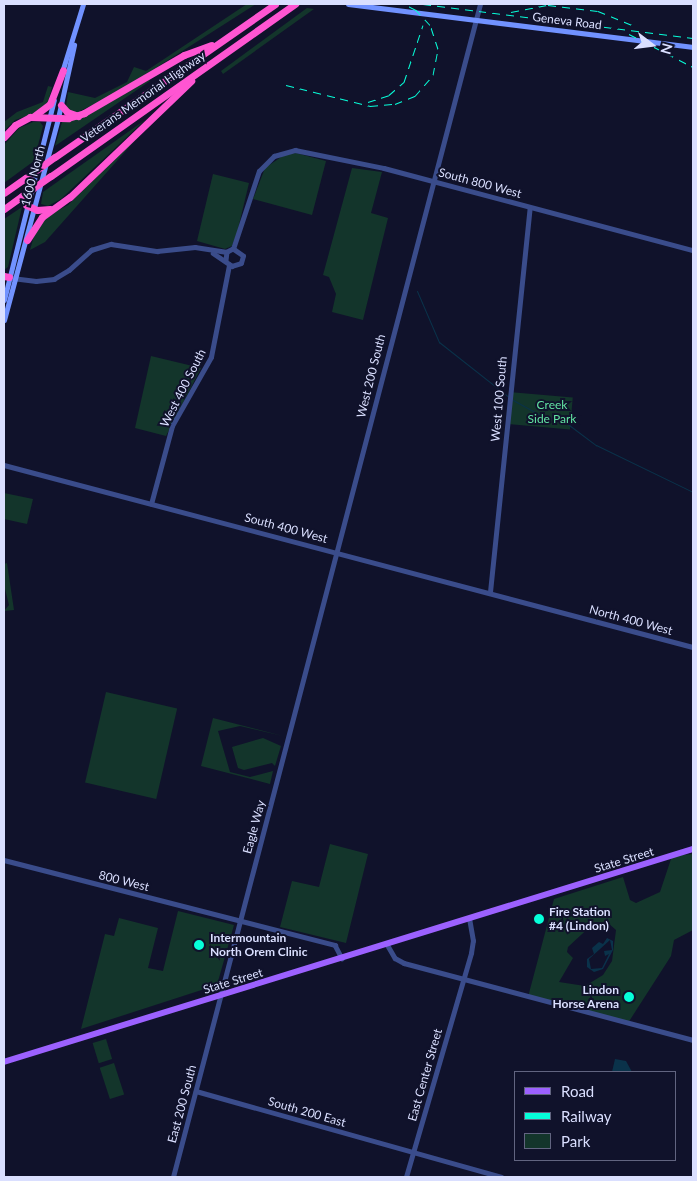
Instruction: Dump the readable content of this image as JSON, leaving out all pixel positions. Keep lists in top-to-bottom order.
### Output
{
  "streets": {
    "highway": ["Veterans Memorial Highway"],
    "main road": ["Geneva Road", "1600 North", "State Street"],
    "street": [
      "South 800 West",
      "West 200 South",
      "West 400 South",
      "West 100 South",
      "South 400 West",
      "North 400 West",
      "Eagle Way",
      "800 West",
      "East Center Street",
      "East 200 South",
      "South 200 East"
    ]
  },
  "crossings": [
    ["Geneva Road", "West 200 South"],
    ["South 800 West", "West 200 South"],
    ["South 800 West", "West 400 South"],
    ["South 800 West", "West 100 South"],
    ["West 200 South", "South 400 West"],
    ["West 200 South", "Eagle Way"],
    ["West 400 South", "South 400 West"],
    ["West 100 South", "South 400 West"],
    ["South 400 West", "North 400 West"],
    ["Eagle Way", "800 West"],
    ["Eagle Way", "East 200 South"],
    ["State Street", "800 West"],
    ["State Street", "East Center Street"],
    ["State Street", "East 200 South"],
    ["800 West", "East 200 South"],
    ["East Center Street", "South 200 East"],
    ["East 200 South", "South 200 East"]
  ],
  "parks": ["Creek Side Park"],
  "places": ["Fire Station #4 (Lindon)", "Intermountain North Orem Clinic", "Lindon Horse Arena"],
  "legend": ["Road", "Railway", "Park"],
  "north": "right"
}
